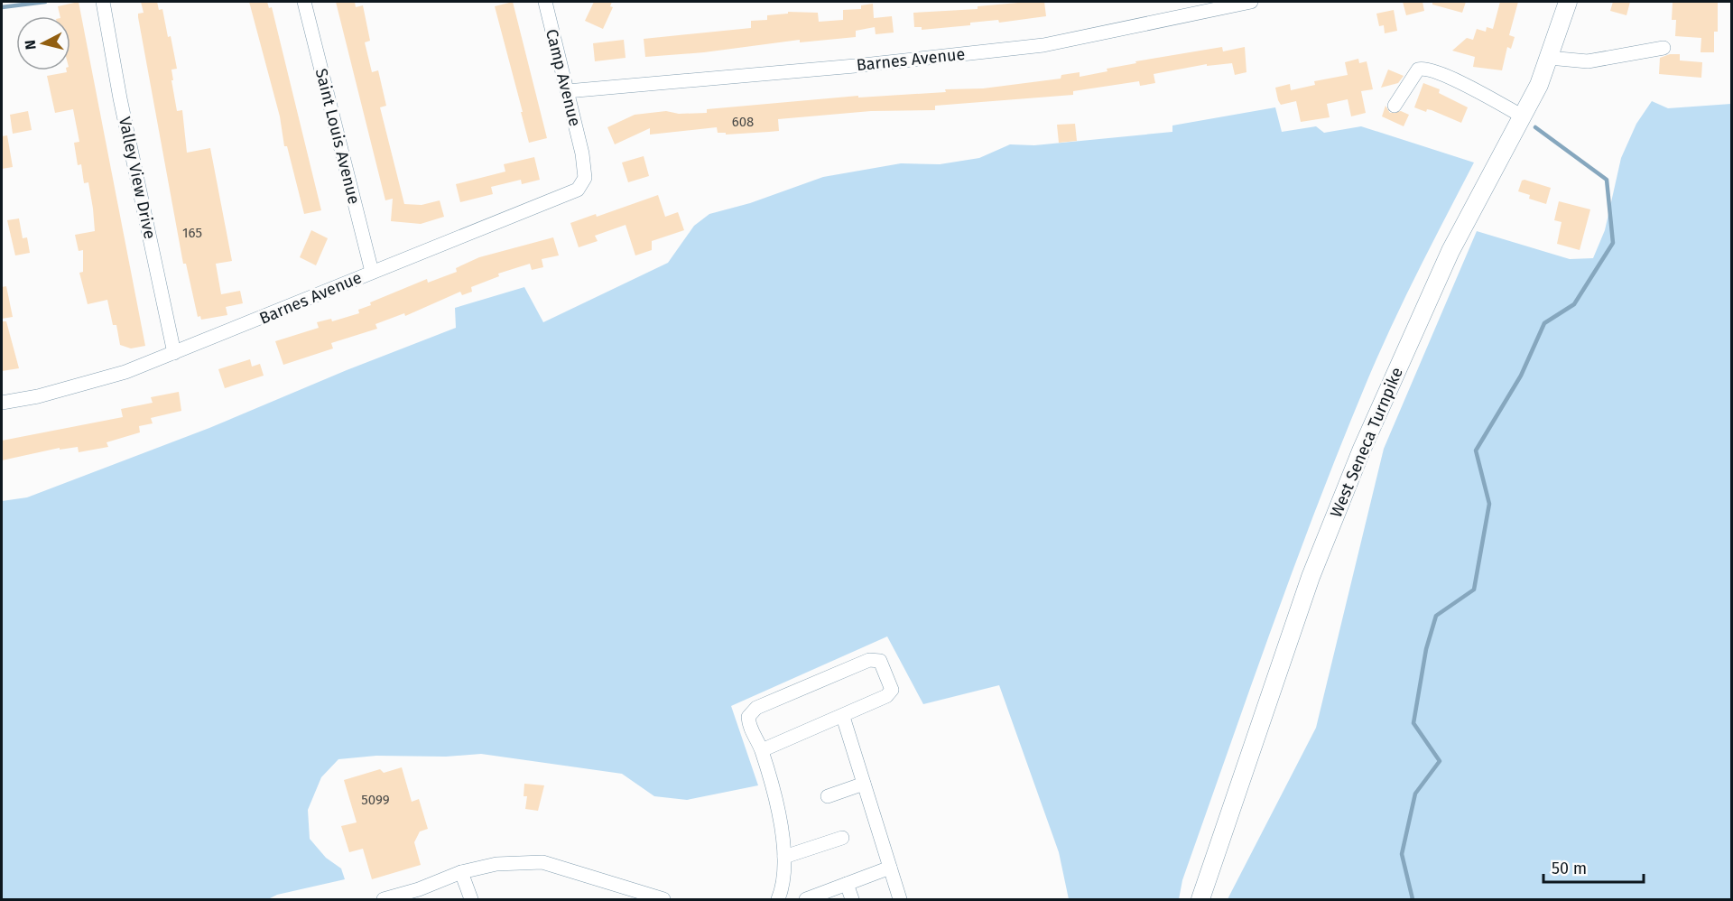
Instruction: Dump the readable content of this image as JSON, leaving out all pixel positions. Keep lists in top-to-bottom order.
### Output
{
  "streets": {
    "main road": ["West Seneca Turnpike"],
    "street": [
      "Barnes Avenue",
      "Camp Avenue",
      "Saint Louis Avenue",
      "Valley View Drive"
    ]
  },
  "crossings": [
    ["Barnes Avenue", "Camp Avenue"],
    ["Barnes Avenue", "Saint Louis Avenue"],
    ["Barnes Avenue", "Valley View Drive"]
  ],
  "house_numbers": ["608", "165", "5099"],
  "scale_bar": "50 m",
  "north": "left"
}
